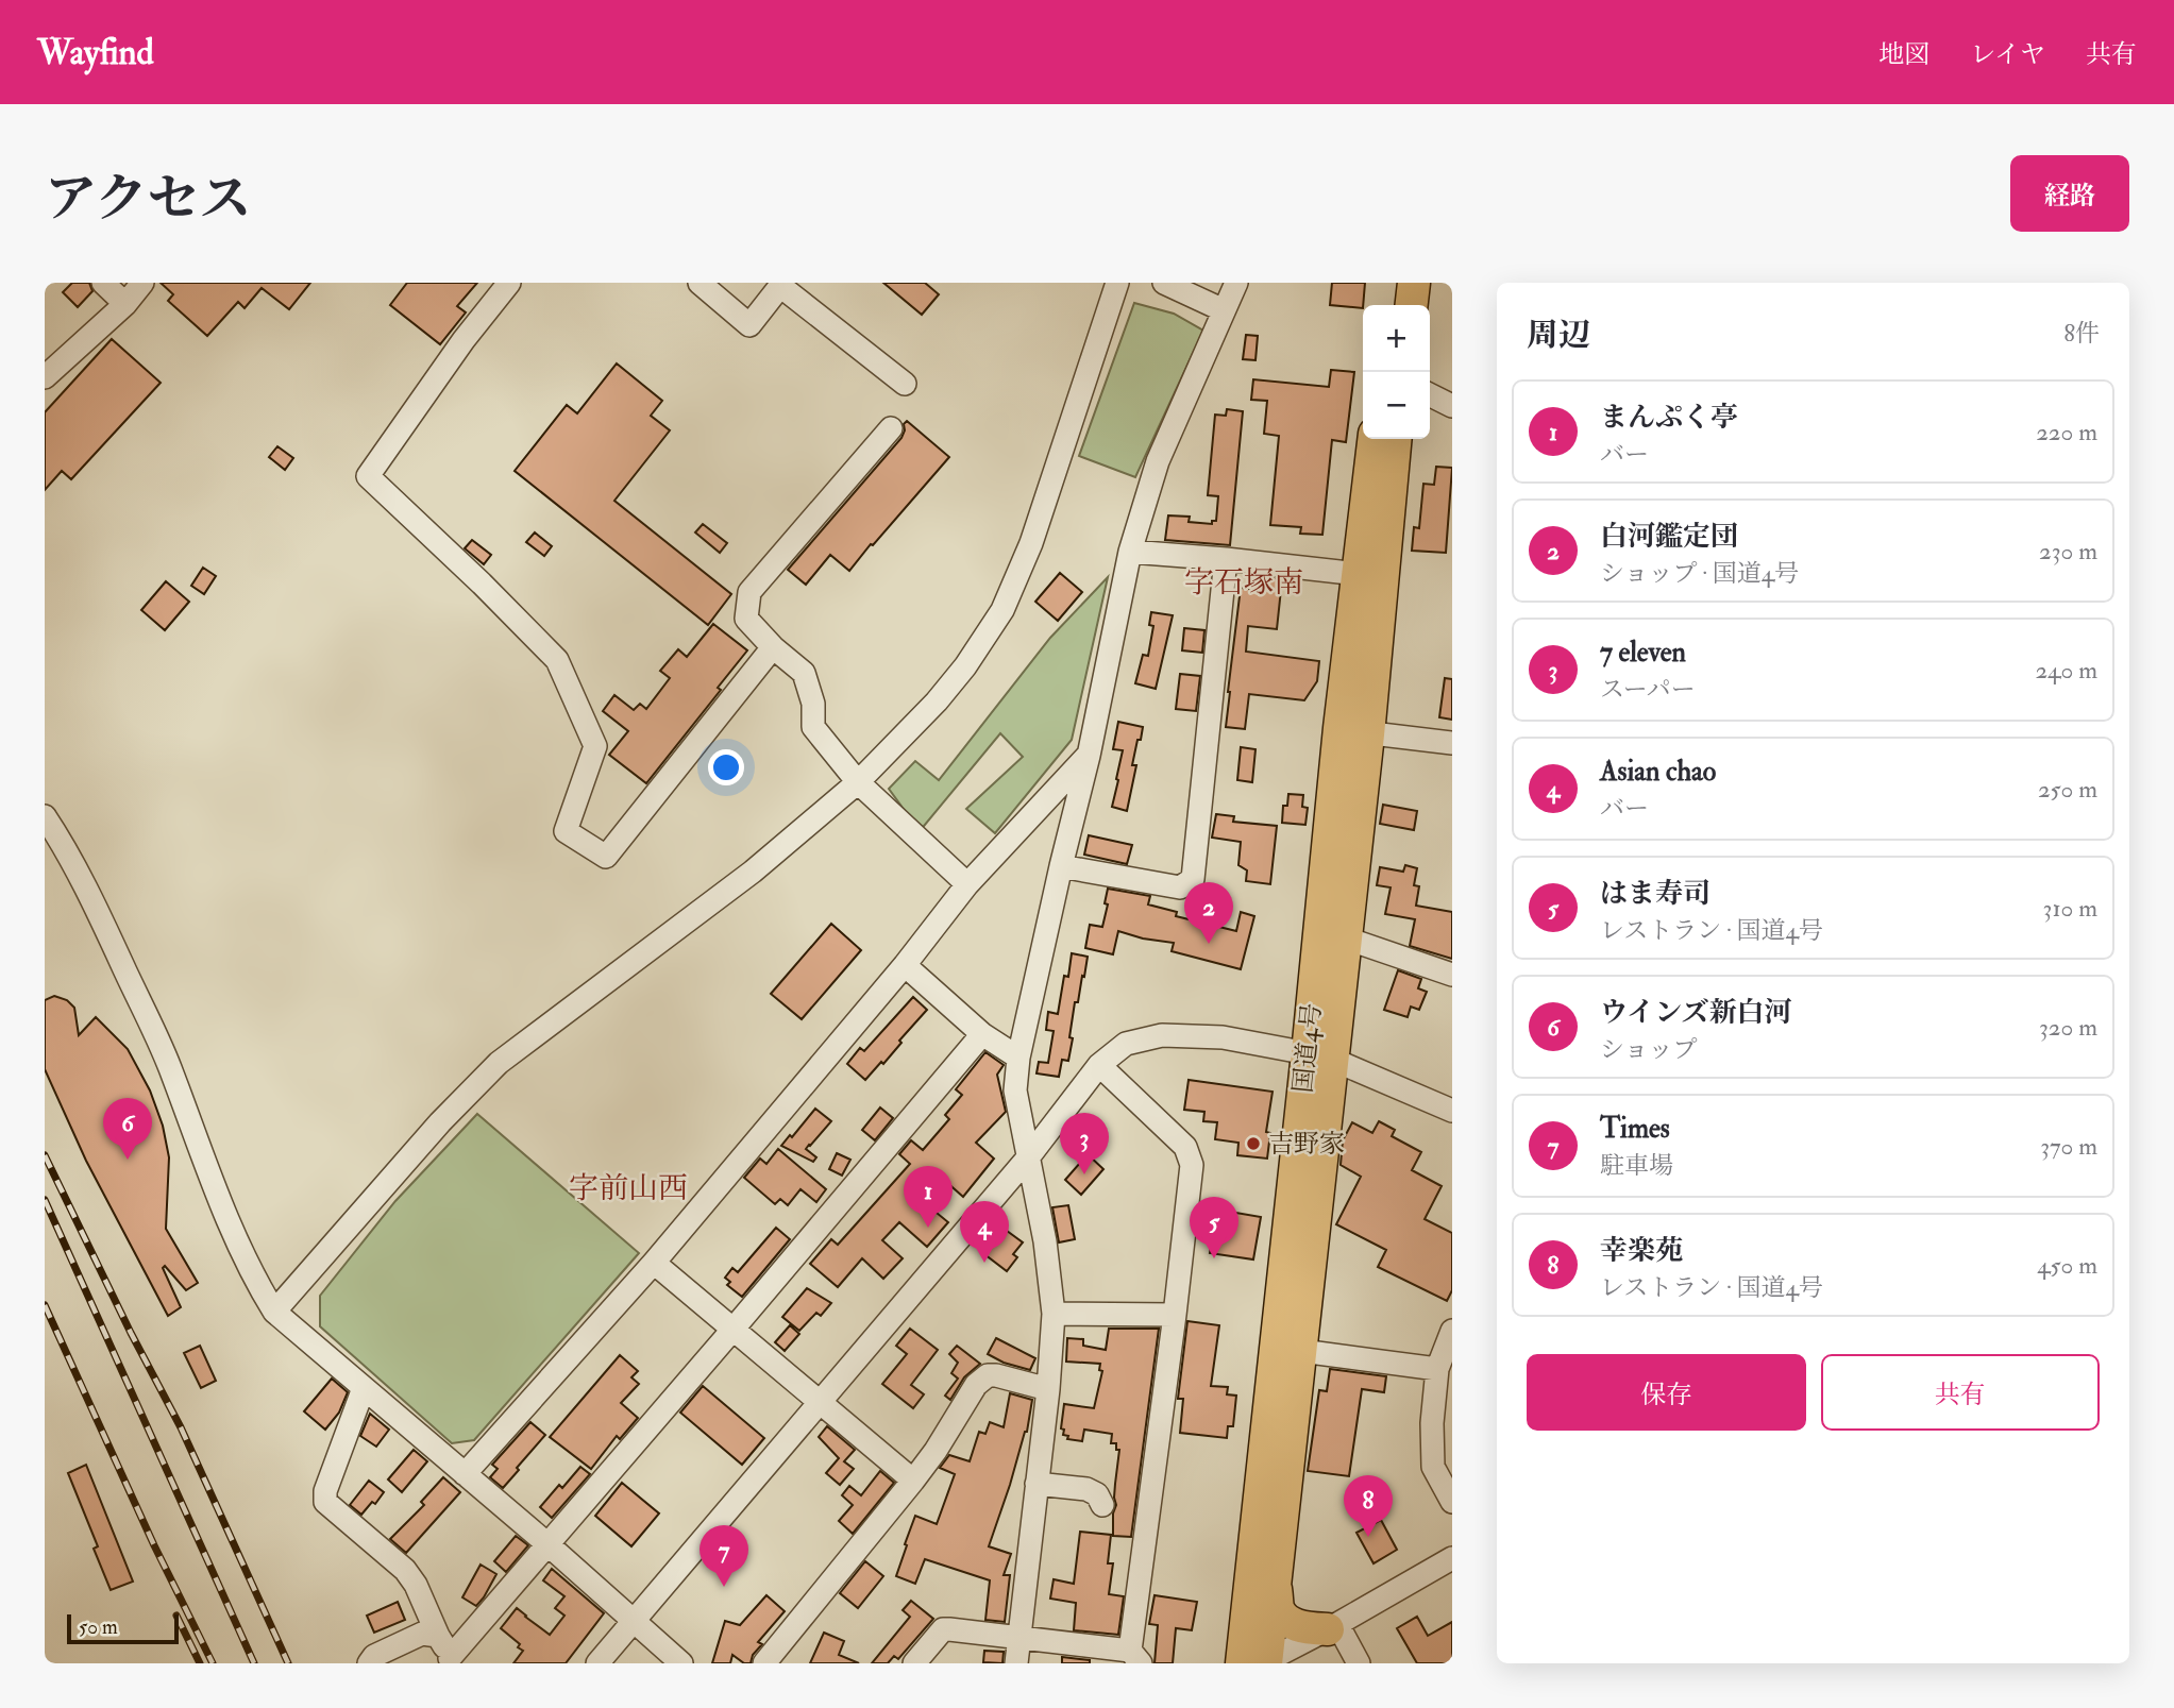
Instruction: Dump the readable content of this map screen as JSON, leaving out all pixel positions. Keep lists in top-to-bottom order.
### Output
{
  "streets": {
    "highway": ["国道4号"]
  },
  "districts": ["字石塚南", "字前山西"],
  "places": ["吉野家"],
  "scale_bar": "50 m",
  "page": {
    "header": "Wayfind",
    "nav": ["地図", "レイヤ", "共有"],
    "buttons": [
      "経路",
      ["保存", "共有"]
    ],
    "title": "アクセス",
    "heading": ["周辺", "8件"],
    "map_buttons": ["+", "−"],
    "list": [
      {
        "mark": "1",
        "name": "まんぷく亭",
        "note": "バー",
        "value": "220 m"
      },
      {
        "mark": "2",
        "name": "白河鑑定団",
        "note": "ショップ · 国道4号",
        "value": "230 m"
      },
      {
        "mark": "3",
        "name": "7 eleven",
        "note": "スーパー",
        "value": "240 m"
      },
      {
        "mark": "4",
        "name": "Asian chao",
        "note": "バー",
        "value": "250 m"
      },
      {
        "mark": "5",
        "name": "はま寿司",
        "note": "レストラン · 国道4号",
        "value": "310 m"
      },
      {
        "mark": "6",
        "name": "ウインズ新白河",
        "note": "ショップ",
        "value": "320 m"
      },
      {
        "mark": "7",
        "name": "Times",
        "note": "駐車場",
        "value": "370 m"
      },
      {
        "mark": "8",
        "name": "幸楽苑",
        "note": "レストラン · 国道4号",
        "value": "450 m"
      }
    ],
    "pins": [
      "2",
      "6",
      "3",
      "1",
      "5",
      "4",
      "8",
      "7"
    ],
    "scale": "50 m"
  }
}
